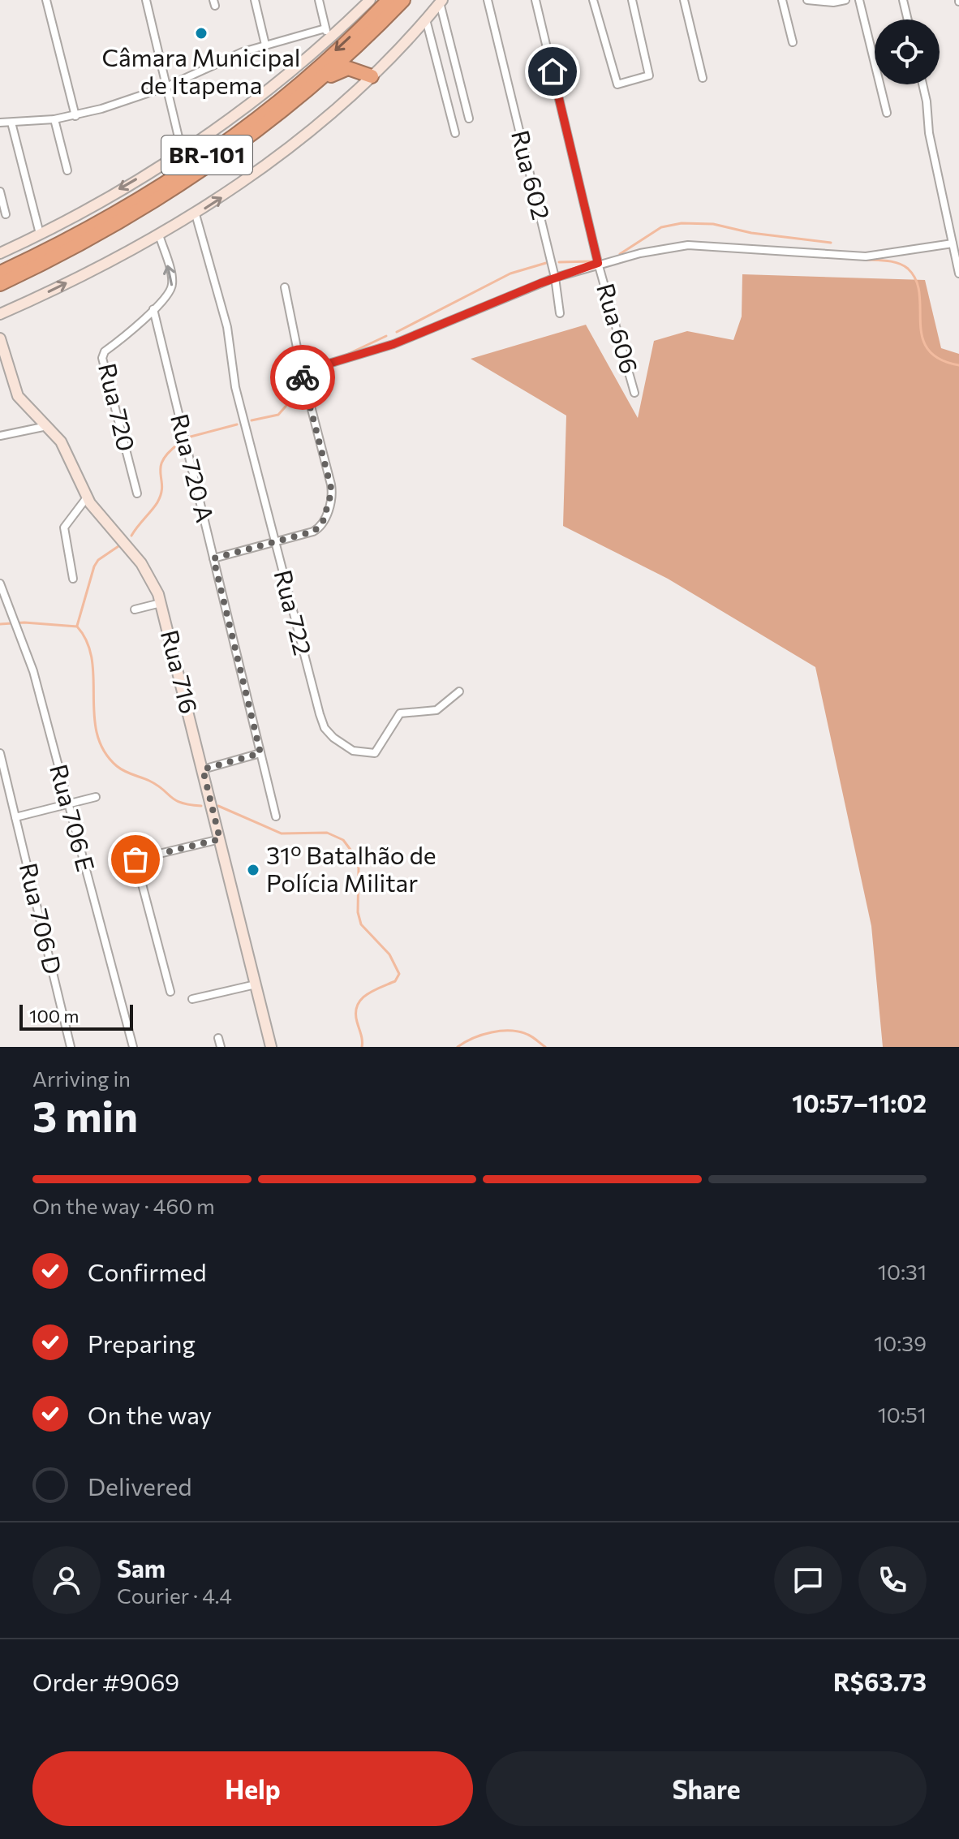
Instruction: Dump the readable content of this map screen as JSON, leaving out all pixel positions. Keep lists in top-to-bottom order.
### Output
{
  "streets": {
    "highway": ["BR-101"],
    "main road": ["Rua 716"],
    "street": [
      "Rua 602",
      "Rua 606",
      "Rua 720",
      "Rua 720 A",
      "Rua 722",
      "Rua 706 E",
      "Rua 706 D"
    ]
  },
  "crossings": [
    ["Rua 720", "Rua 720 A"]
  ],
  "places": ["Câmara Municipal de Itapema", "31º Batalhão de Polícia Militar"],
  "scale_bar": "100 m",
  "page": {
    "scale": "100 m",
    "heading": ["3 min", "Arriving in", "10:57–11:02"],
    "panel": [
      "Sam",
      "Courier · 4.4",
      "Order #9069",
      "R$63.73"
    ],
    "bar": "On the way · 460 m",
    "list": [
      ["Confirmed", "10:31"],
      ["Preparing", "10:39"],
      ["On the way", "10:51"],
      "Delivered"
    ],
    "buttons": ["Help", "Share"]
  }
}
